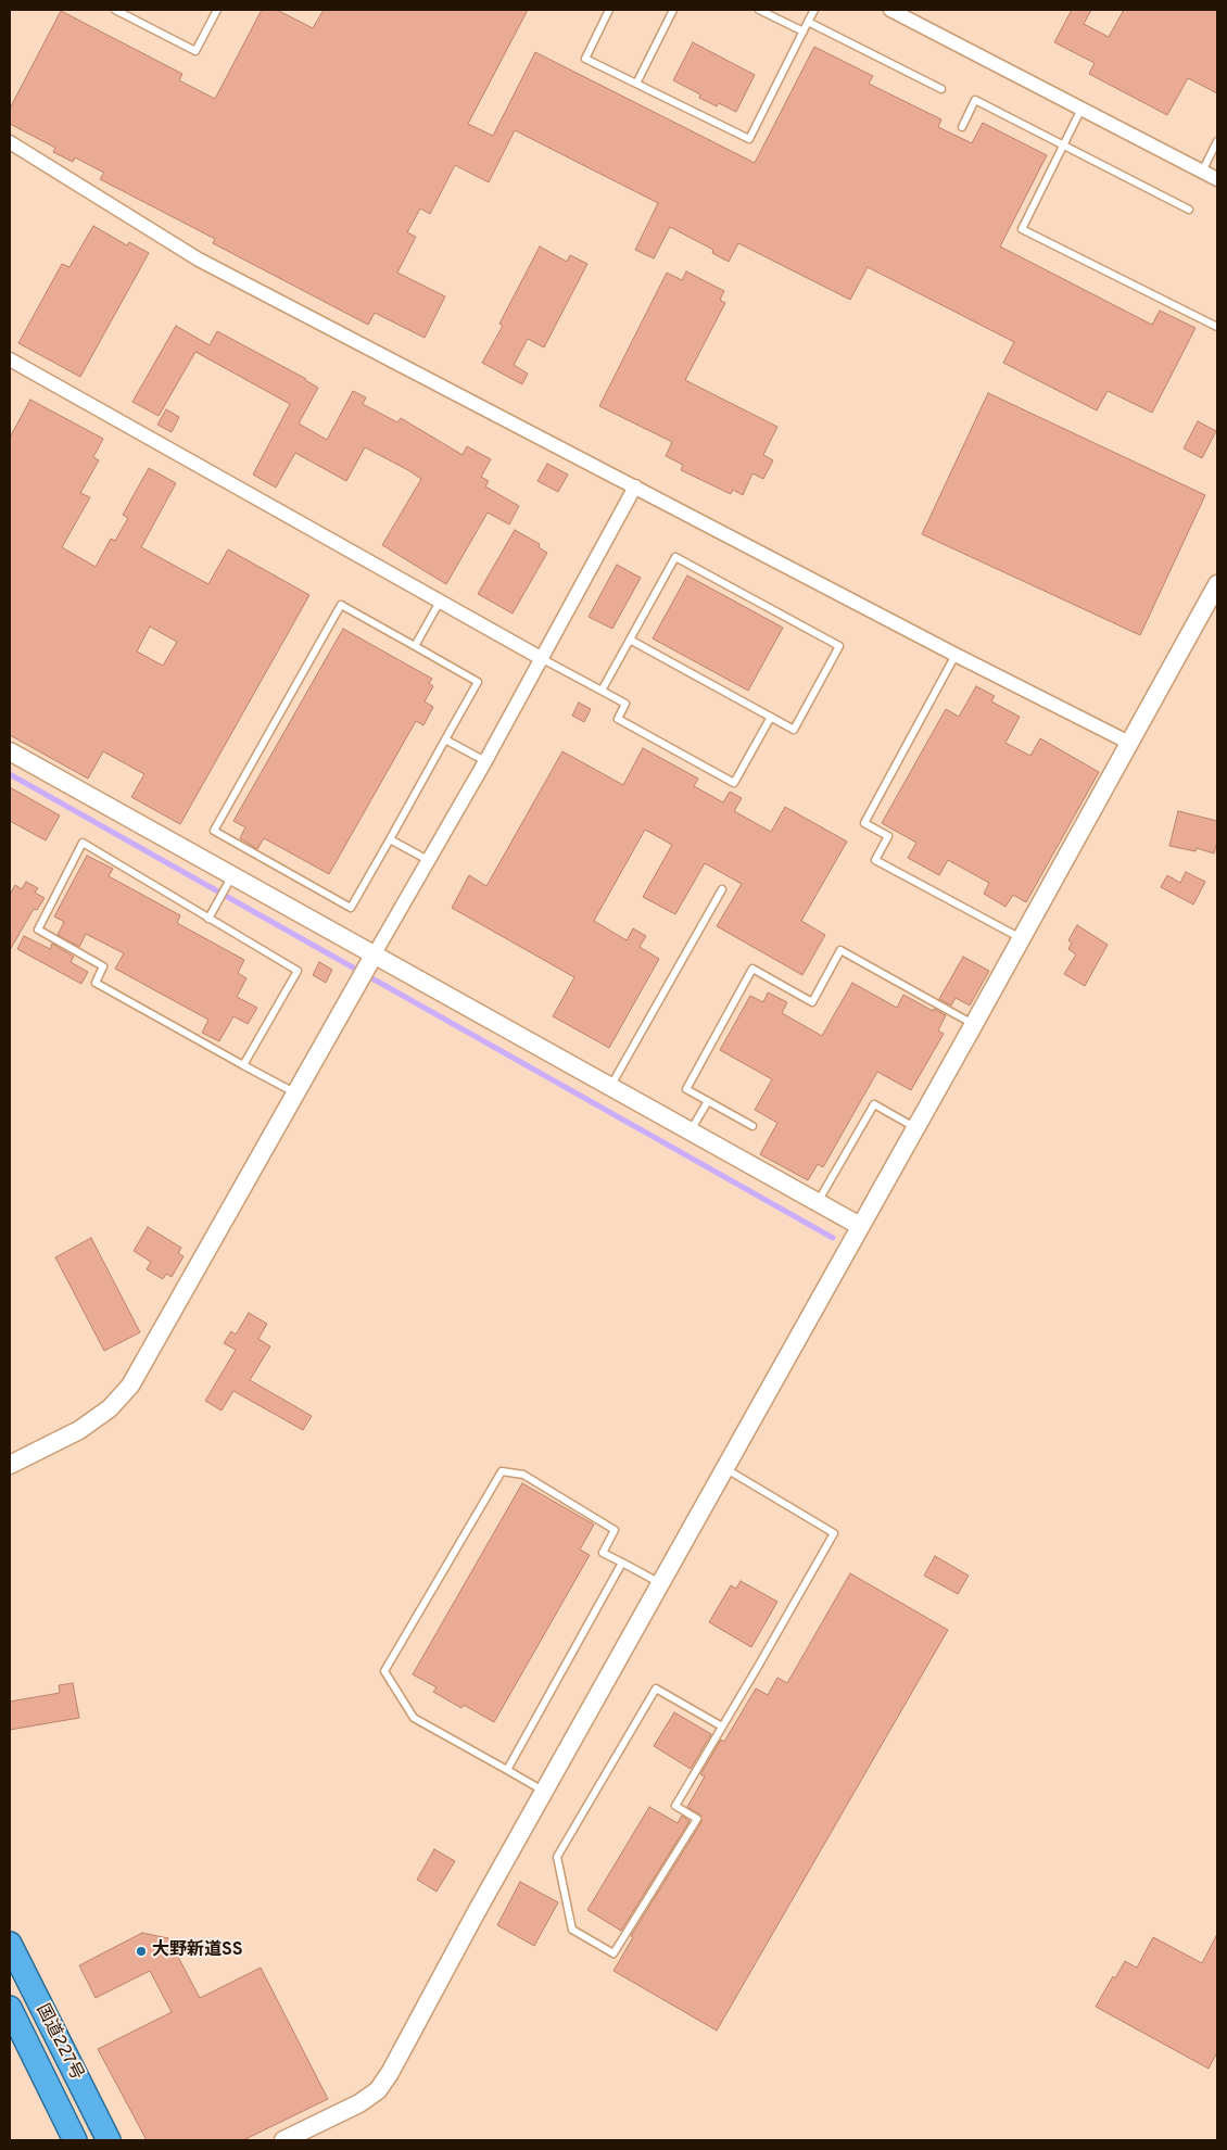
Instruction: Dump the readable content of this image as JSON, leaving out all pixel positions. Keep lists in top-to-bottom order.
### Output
{
  "streets": {
    "highway": ["国道227号"]
  },
  "places": ["大野新道SS"]
}
